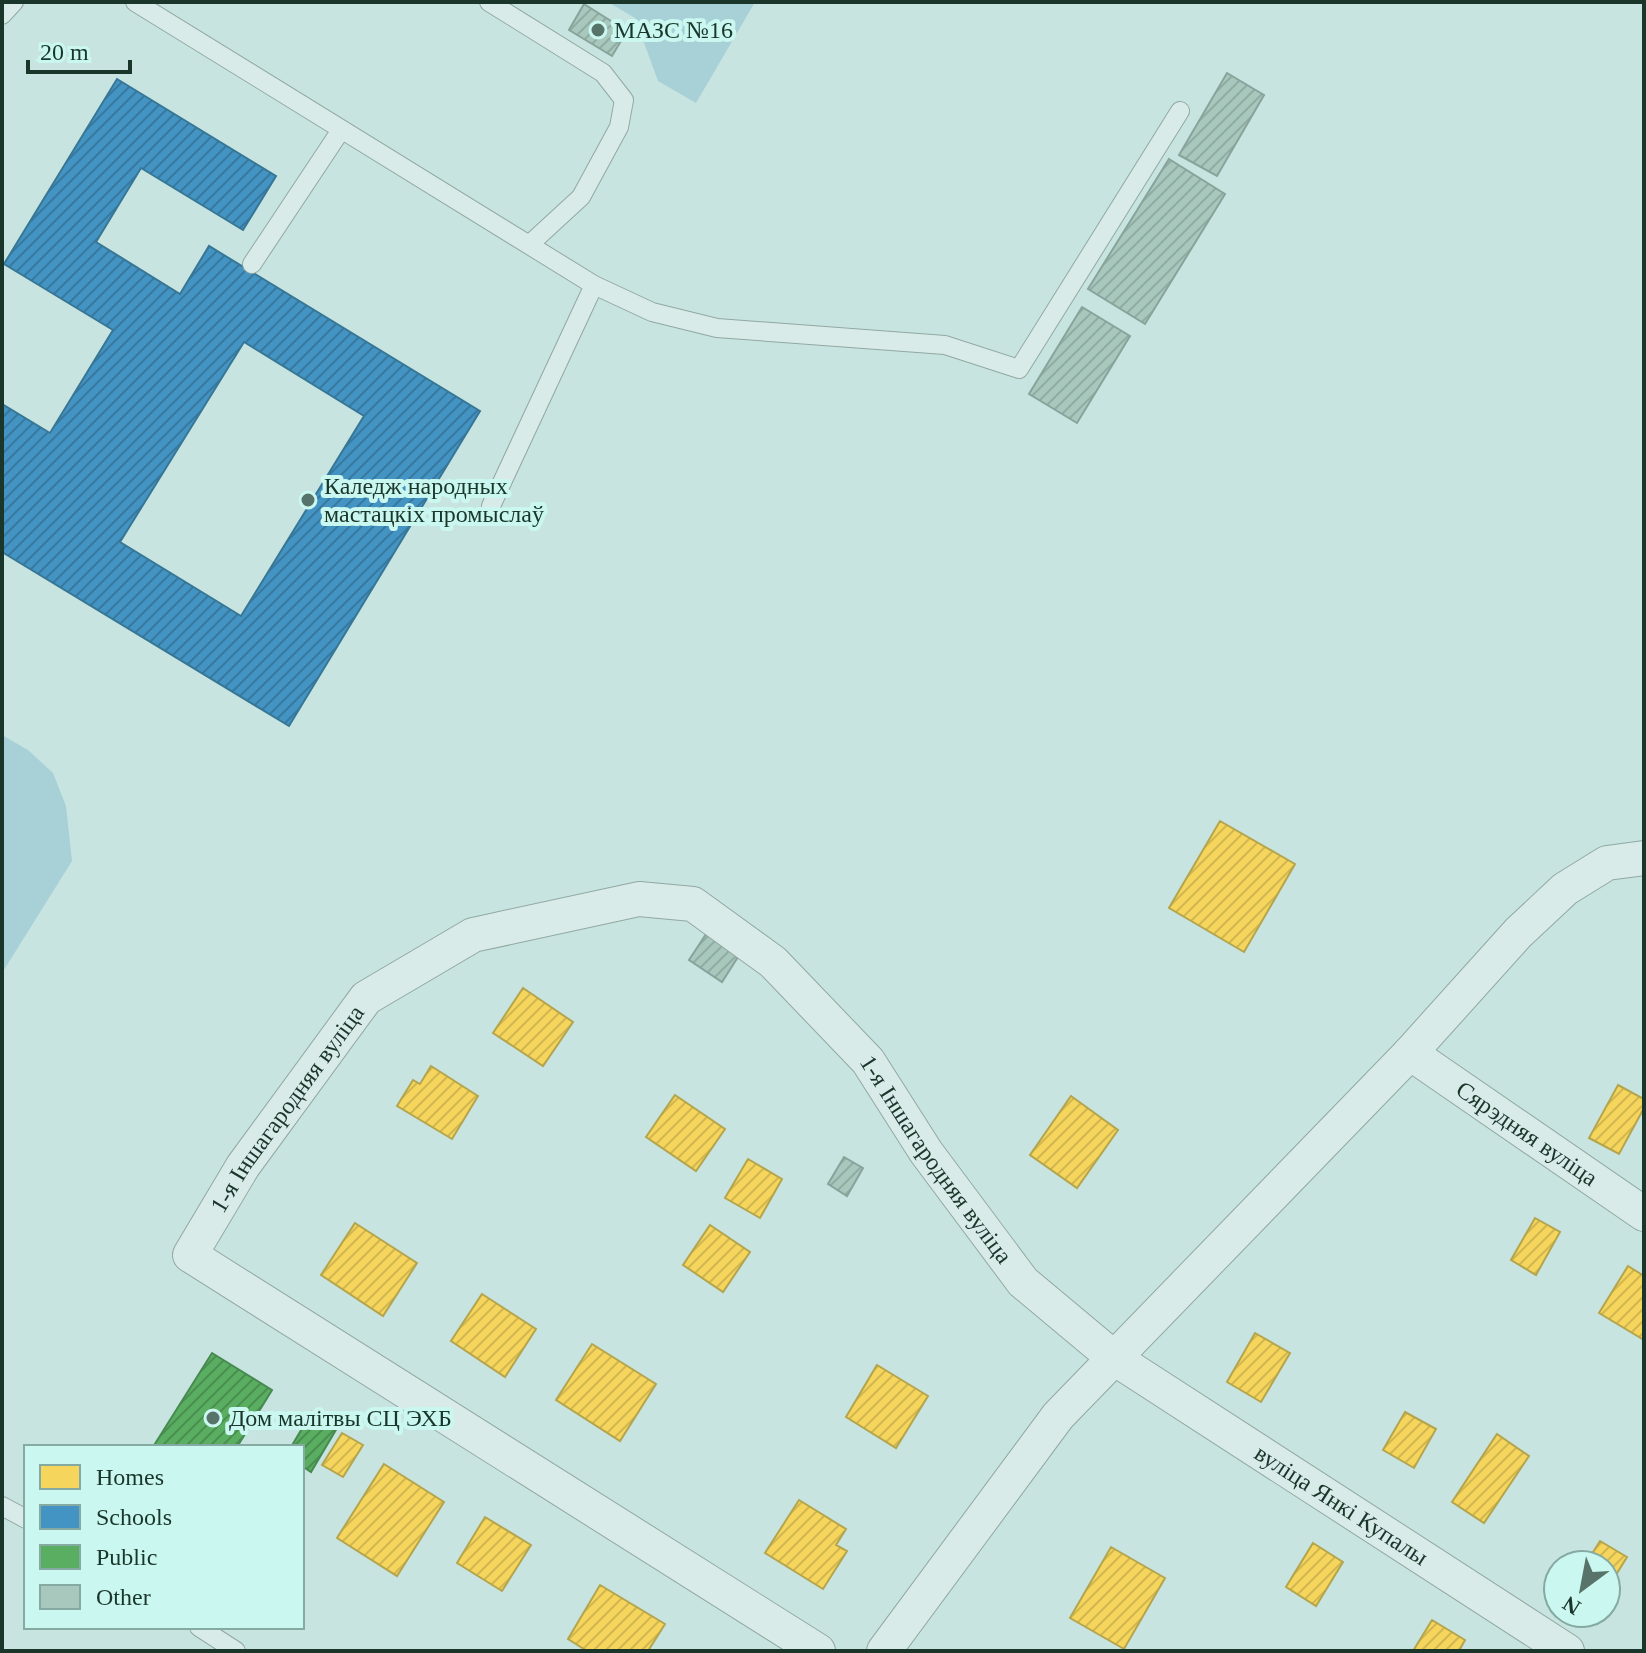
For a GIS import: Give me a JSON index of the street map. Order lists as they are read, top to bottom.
{
  "streets": {
    "street": ["1-я Іншагародняя вуліца", "Сярэдняя вуліца", "вуліца Янкі Купалы"]
  },
  "crossings": [
    ["1-я Іншагародняя вуліца", "вуліца Янкі Купалы"]
  ],
  "places": ["МАЗС №16", "Каледж народных мастацкіх промыслаў", "Дом малітвы СЦ ЭХБ"],
  "legend": [
    "Homes",
    "Schools",
    "Public",
    "Other"
  ],
  "scale_bar": "20 m",
  "north": "bottom left"
}
